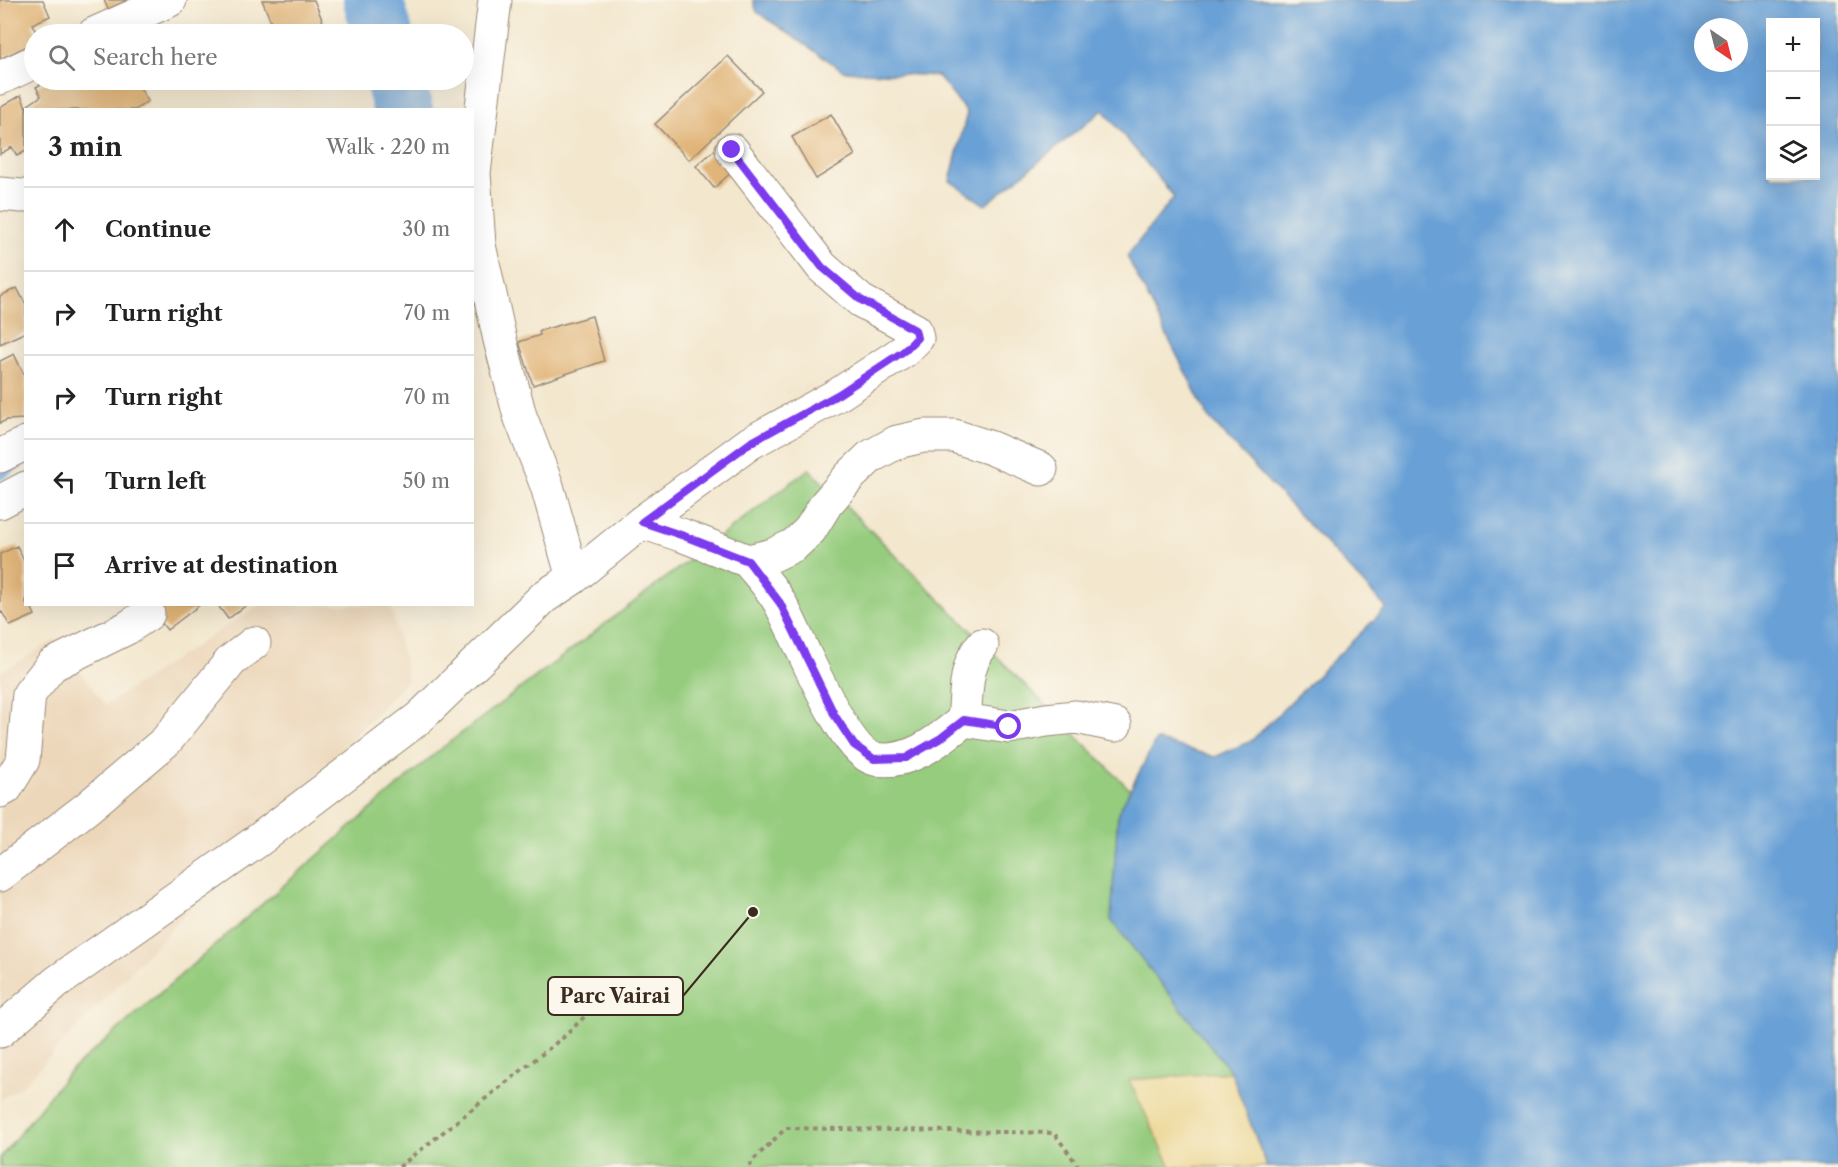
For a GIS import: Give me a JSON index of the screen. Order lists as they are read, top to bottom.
{
  "places": ["Parc Vairai"],
  "north": "bottom right",
  "page": {
    "map_buttons": ["+", "−"],
    "search": "Search here",
    "heading": ["3 min", "Walk · 220 m"],
    "list": [
      ["Continue", "30 m"],
      ["Turn right", "70 m"],
      ["Turn right", "70 m"],
      ["Turn left", "50 m"],
      "Arrive at destination"
    ]
  }
}
